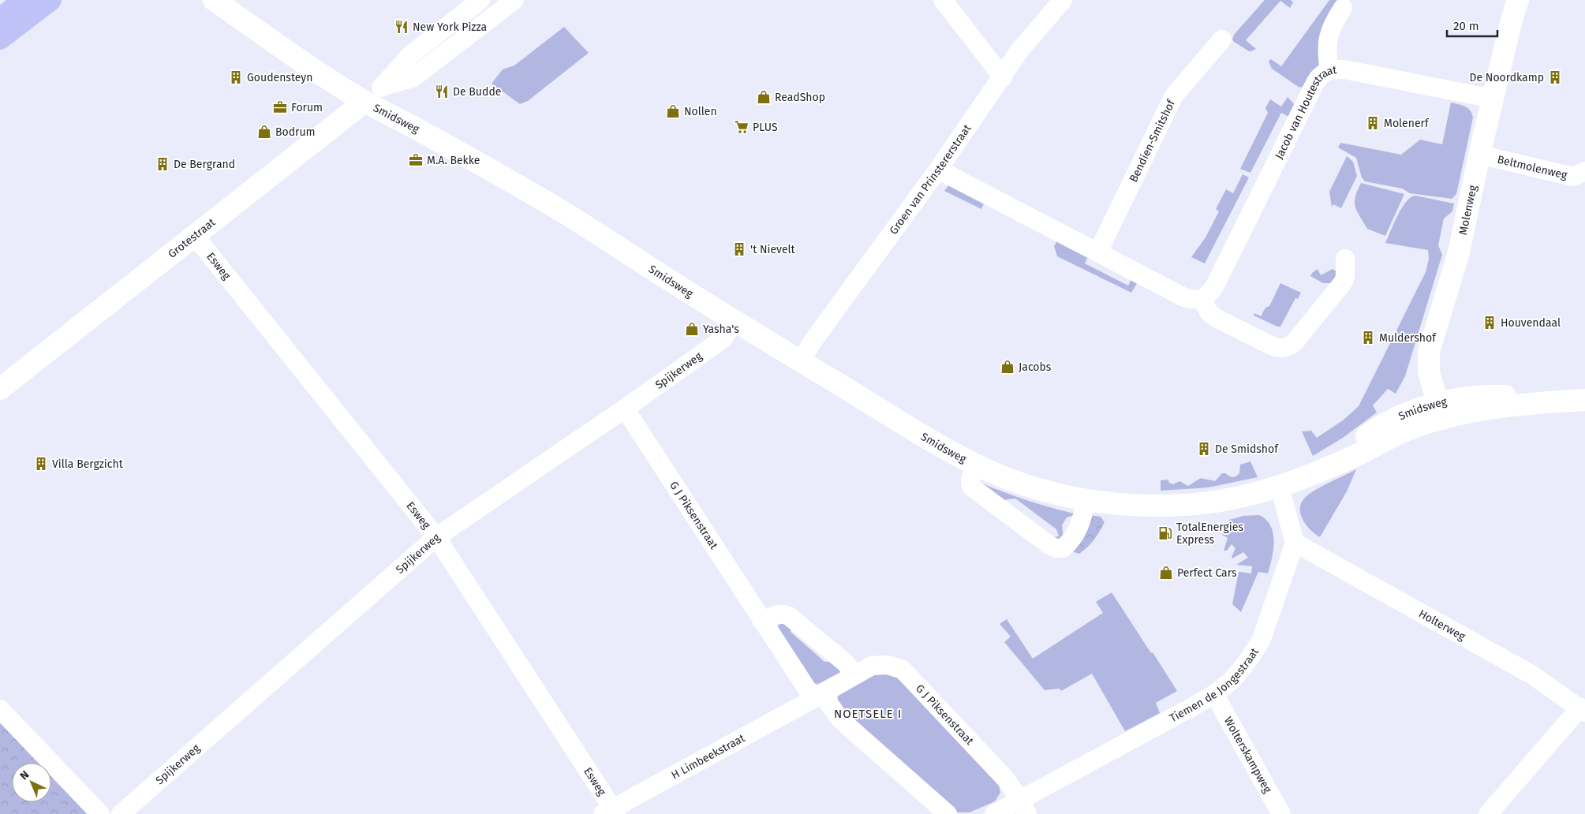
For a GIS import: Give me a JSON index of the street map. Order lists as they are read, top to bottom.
{
  "streets": {
    "main road": ["Smidsweg", "Molenweg", "Grotestraat"],
    "street": [
      "Jacob van Houtestraat",
      "Bendien-Smitshof",
      "Beltmolenweg",
      "Groen van Prinstererstraat",
      "Esweg",
      "Spijkerweg",
      "G J Piksenstraat",
      "Holterweg",
      "Tiemen de Jongestraat",
      "Wolterskampweg",
      "H Limbeekstraat"
    ]
  },
  "crossings": [
    ["Jacob van Houtestraat", "Molenweg"],
    ["Smidsweg", "Groen van Prinstererstraat"],
    ["Smidsweg", "Molenweg"],
    ["Smidsweg", "Grotestraat"],
    ["Smidsweg", "Spijkerweg"],
    ["Beltmolenweg", "Molenweg"],
    ["Grotestraat", "Esweg"],
    ["Esweg", "Spijkerweg"],
    ["Esweg", "H Limbeekstraat"],
    ["Spijkerweg", "G J Piksenstraat"],
    ["G J Piksenstraat", "Tiemen de Jongestraat"],
    ["G J Piksenstraat", "H Limbeekstraat"],
    ["Holterweg", "Tiemen de Jongestraat"],
    ["Tiemen de Jongestraat", "Wolterskampweg"]
  ],
  "districts": ["NOETSELE I"],
  "places": {
    "restaurant": ["New York Pizza", "De Budde"],
    "building": [
      "Goudensteyn",
      "De Noordkamp",
      "Molenerf",
      "De Bergrand",
      "'t Nievelt",
      "Houvendaal",
      "Muldershof",
      "De Smidshof",
      "Villa Bergzicht"
    ],
    "shop": [
      "ReadShop",
      "Nollen",
      "Bodrum",
      "Yasha's",
      "Jacobs",
      "Perfect Cars"
    ],
    "office": ["Forum", "M.A. Bekke"],
    "supermarket": ["PLUS"],
    "fuel station": ["TotalEnergies Express"]
  },
  "scale_bar": "20 m",
  "north": "top left"
}
